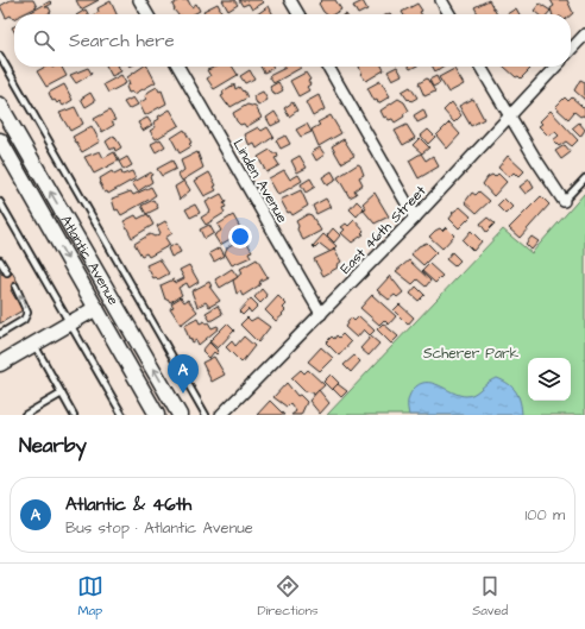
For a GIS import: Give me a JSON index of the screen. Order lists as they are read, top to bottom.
{
  "streets": {
    "main road": ["Atlantic Avenue"],
    "street": ["Linden Avenue", "East 46th Street"]
  },
  "crossings": [
    ["Linden Avenue", "East 46th Street"]
  ],
  "parks": ["Scherer Park"],
  "page": {
    "search": "Search here",
    "pins": "A",
    "heading": "Nearby",
    "list": [
      {
        "mark": "A",
        "name": "Atlantic & 46th",
        "note": "Bus stop · Atlantic Avenue",
        "value": "100 m"
      }
    ],
    "nav": ["Map", "Directions", "Saved"]
  }
}
